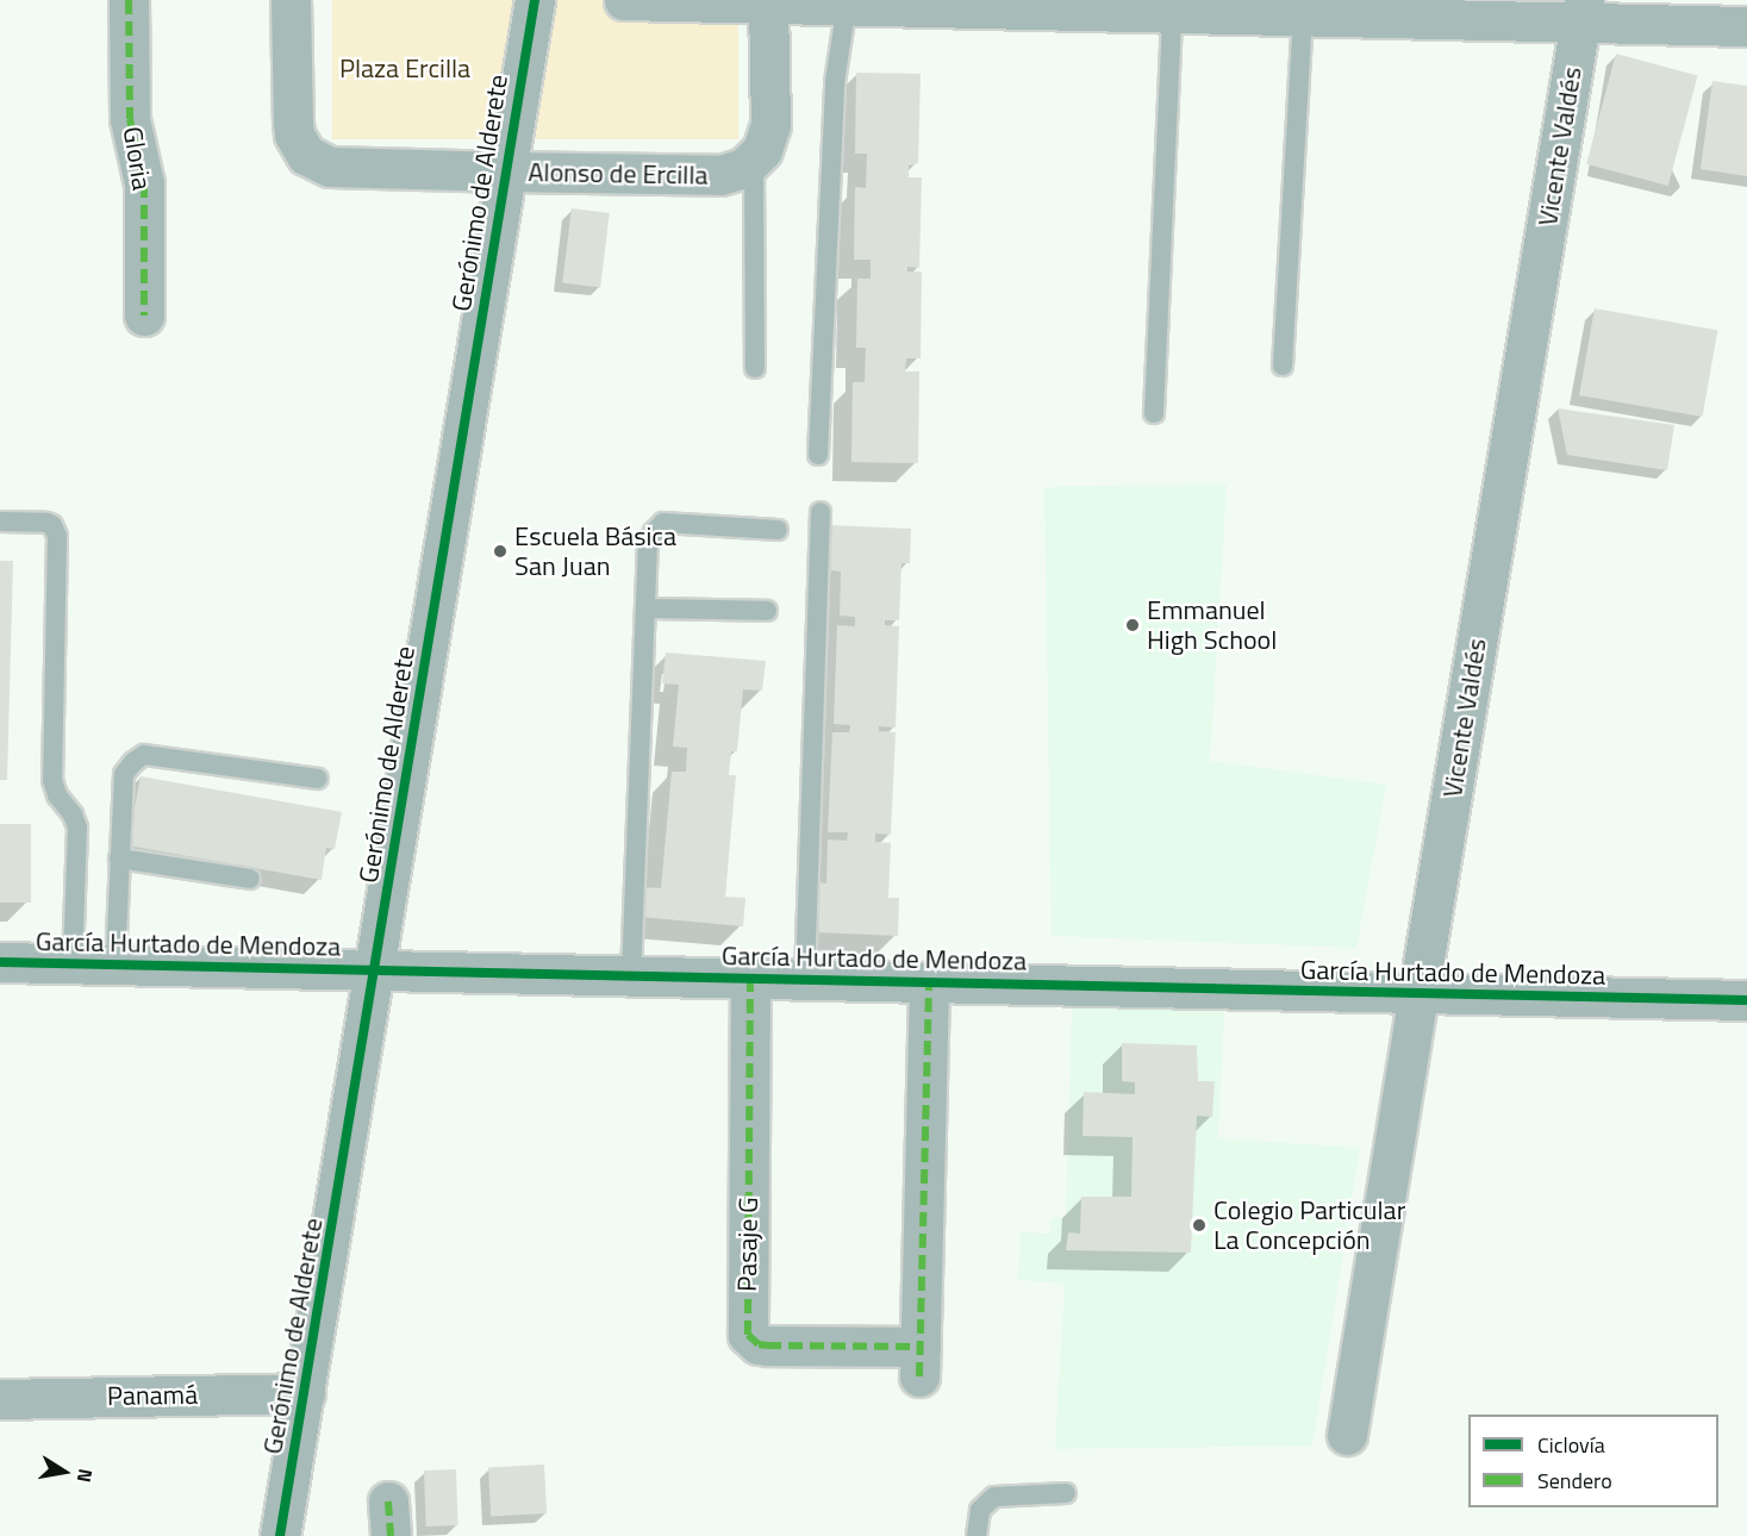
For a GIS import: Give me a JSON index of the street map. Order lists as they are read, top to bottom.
{
  "streets": {
    "street": [
      "Vicente Valdés",
      "Gloria",
      "Alonso de Ercilla",
      "Gerónimo de Alderete",
      "García Hurtado de Mendoza",
      "Pasaje G",
      "Panamá"
    ]
  },
  "crossings": [
    ["Vicente Valdés", "García Hurtado de Mendoza"],
    ["Alonso de Ercilla", "Gerónimo de Alderete"],
    ["Gerónimo de Alderete", "García Hurtado de Mendoza"],
    ["Gerónimo de Alderete", "Panamá"],
    ["García Hurtado de Mendoza", "Pasaje G"]
  ],
  "parks": ["Plaza Ercilla"],
  "places": ["Escuela Básica San Juan", "Emmanuel High School", "Colegio Particular La Concepción"],
  "legend": ["Ciclovía", "Sendero"],
  "north": "right"
}
